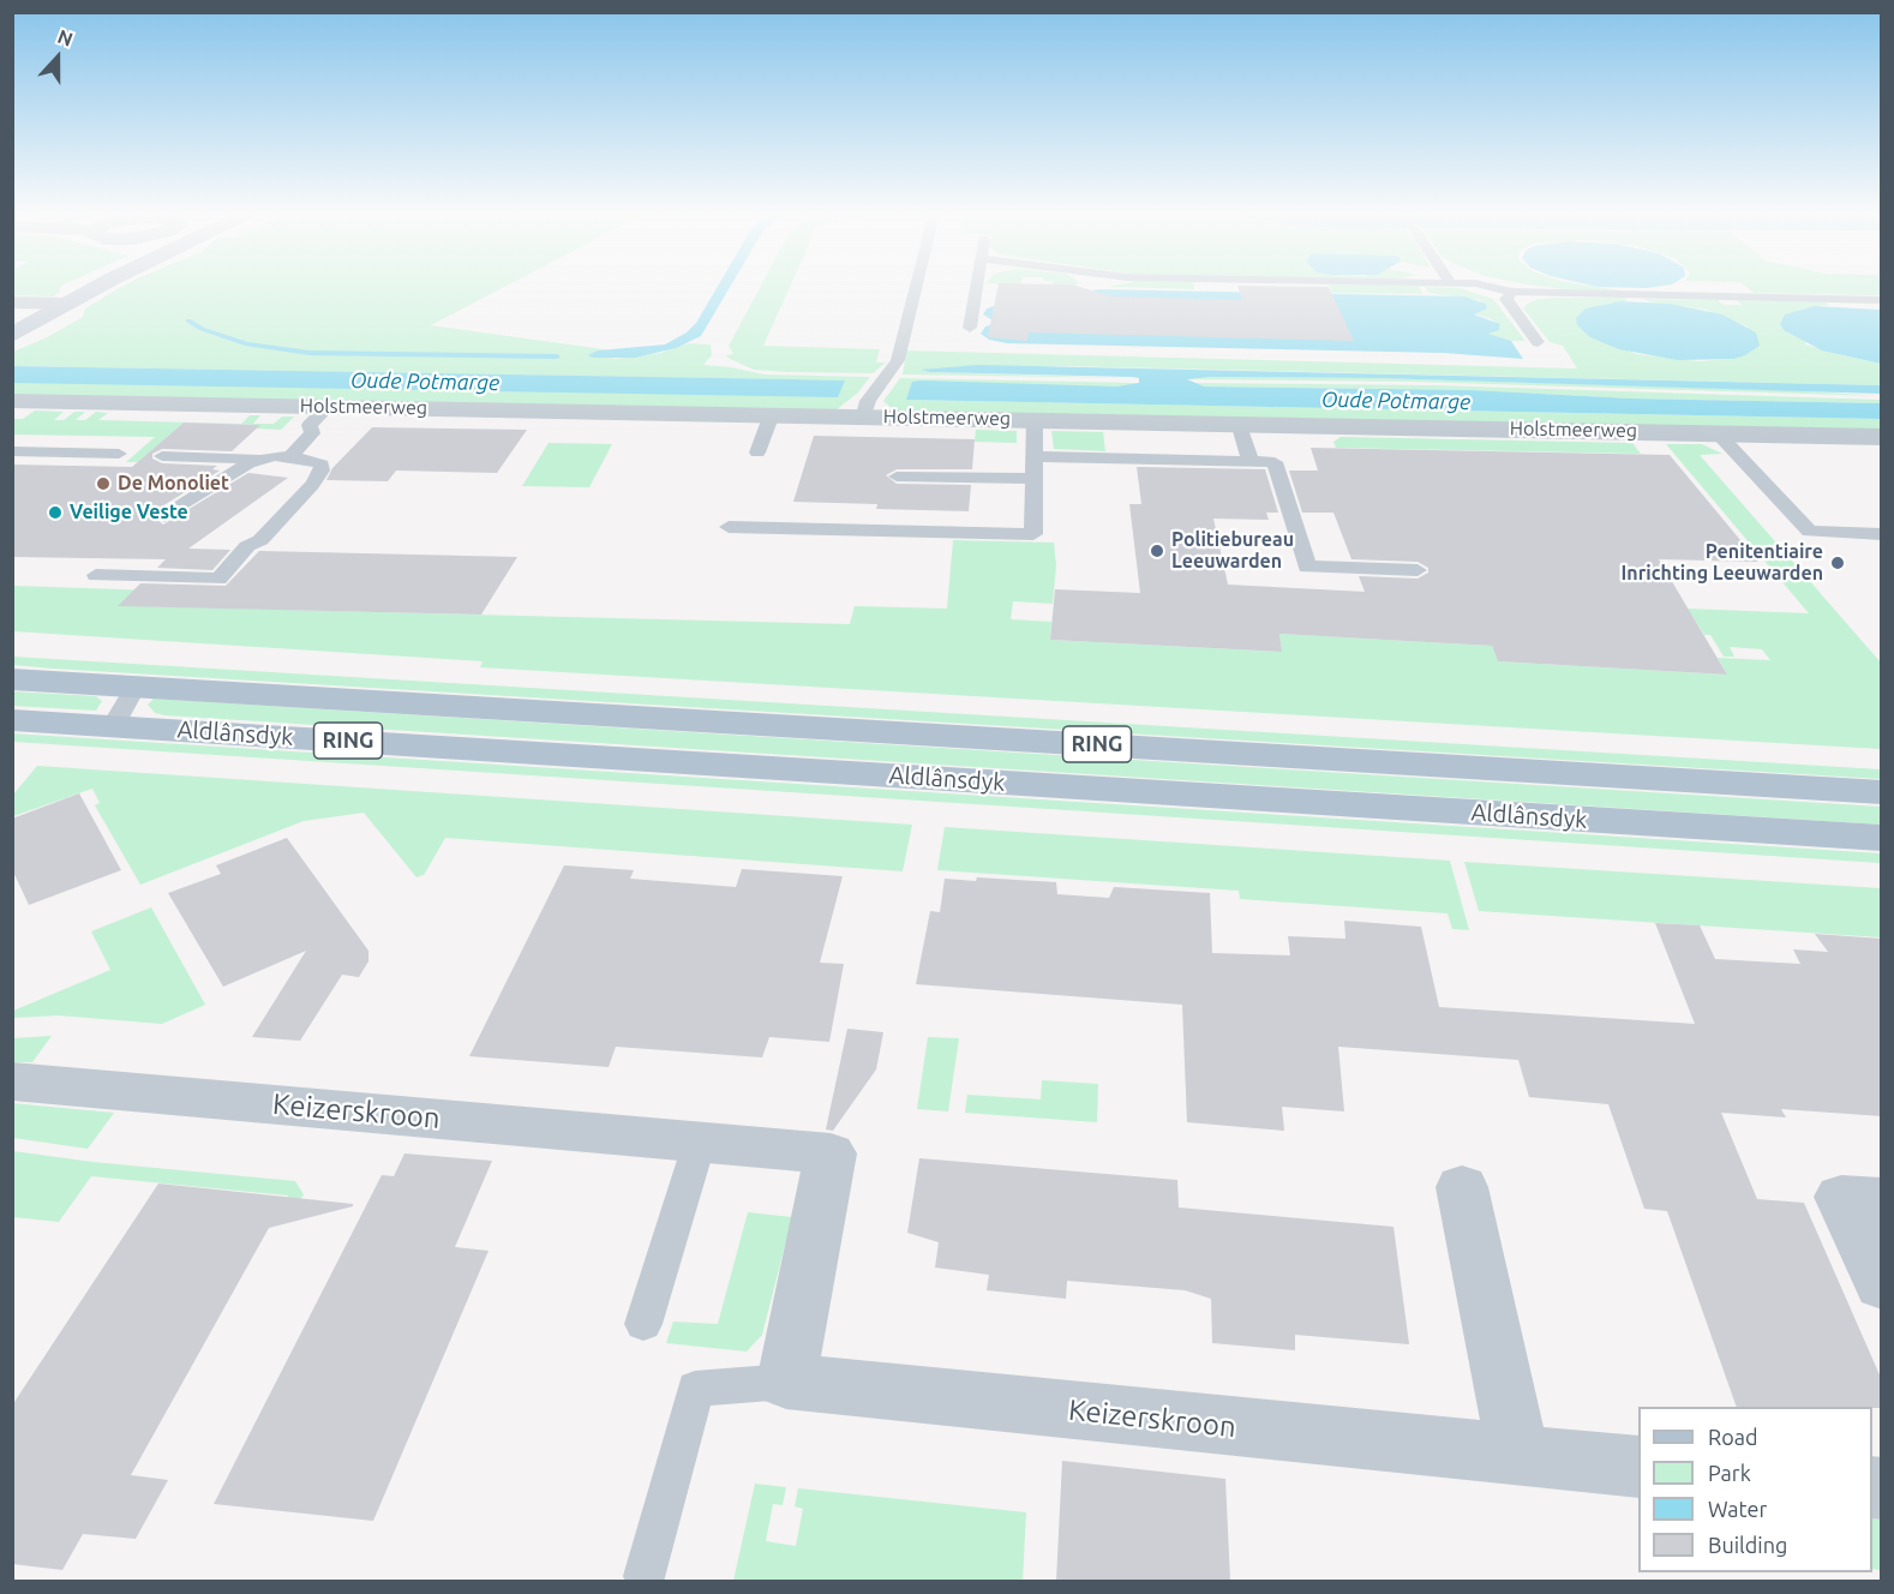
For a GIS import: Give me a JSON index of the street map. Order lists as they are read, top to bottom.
{
  "streets": {
    "main road": ["Aldlânsdyk", "RING"],
    "street": ["Holstmeerweg", "Keizerskroon"]
  },
  "water": ["Oude Potmarge"],
  "places": [
    "De Monoliet",
    "Veilige Veste",
    "Politiebureau Leeuwarden",
    "Penitentiaire Inrichting Leeuwarden"
  ],
  "legend": [
    "Road",
    "Park",
    "Water",
    "Building"
  ],
  "north": "top"
}
